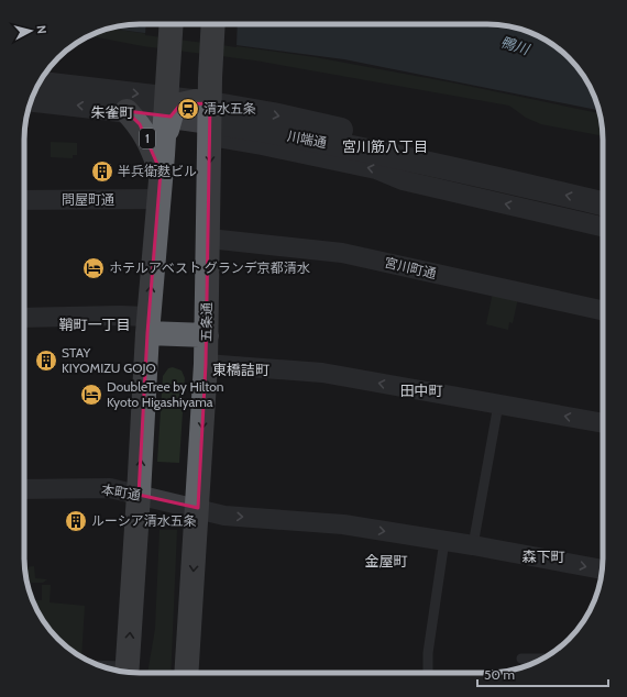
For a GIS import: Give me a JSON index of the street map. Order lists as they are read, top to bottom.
{
  "streets": {
    "highway": ["1", "五条通"],
    "street": [
      "川端通",
      "問屋町通",
      "宮川町通",
      "本町通"
    ]
  },
  "crossings": [
    ["1", "川端通"],
    ["1", "問屋町通"],
    ["1", "本町通"],
    ["川端通", "五条通"],
    ["宮川町通", "五条通"],
    ["五条通", "本町通"]
  ],
  "districts": [
    "朱雀町",
    "宮川筋八丁目",
    "鞘町一丁目",
    "東橋詰町",
    "田中町",
    "森下町",
    "金屋町"
  ],
  "water": ["鴨川"],
  "places": {
    "station": ["清水五条"],
    "building": ["半兵衛麩ビル", "STAY KIYOMIZU GOJO", "ルーシア清水五条"],
    "hotel": ["ホテルアベスト グランデ京都清水", "DoubleTree by Hilton Kyoto Higashiyama"]
  },
  "scale_bar": "50 m",
  "north": "right"
}
